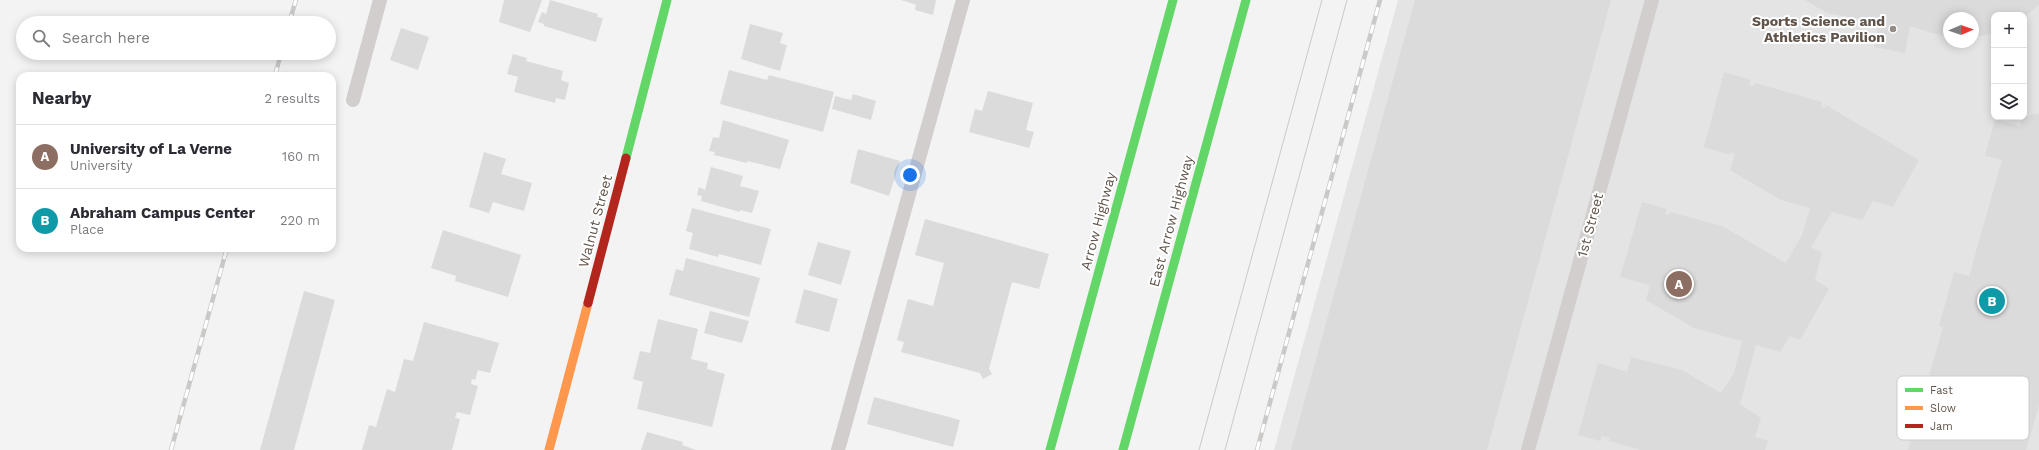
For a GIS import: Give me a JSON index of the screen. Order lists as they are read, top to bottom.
{
  "streets": {
    "main road": ["Walnut Street", "Arrow Highway", "East Arrow Highway"],
    "lane": ["1st Street"]
  },
  "places": ["Sports Science and Athletics Pavilion"],
  "legend": ["Fast", "Slow", "Jam"],
  "north": "right",
  "page": {
    "map_buttons": ["+", "−"],
    "search": "Search here",
    "heading": ["Nearby", "2 results"],
    "list": [
      {
        "mark": "A",
        "name": "University of La Verne",
        "note": "University",
        "value": "160 m"
      },
      {
        "mark": "B",
        "name": "Abraham Campus Center",
        "note": "Place",
        "value": "220 m"
      }
    ],
    "pins": ["A", "B"]
  }
}
